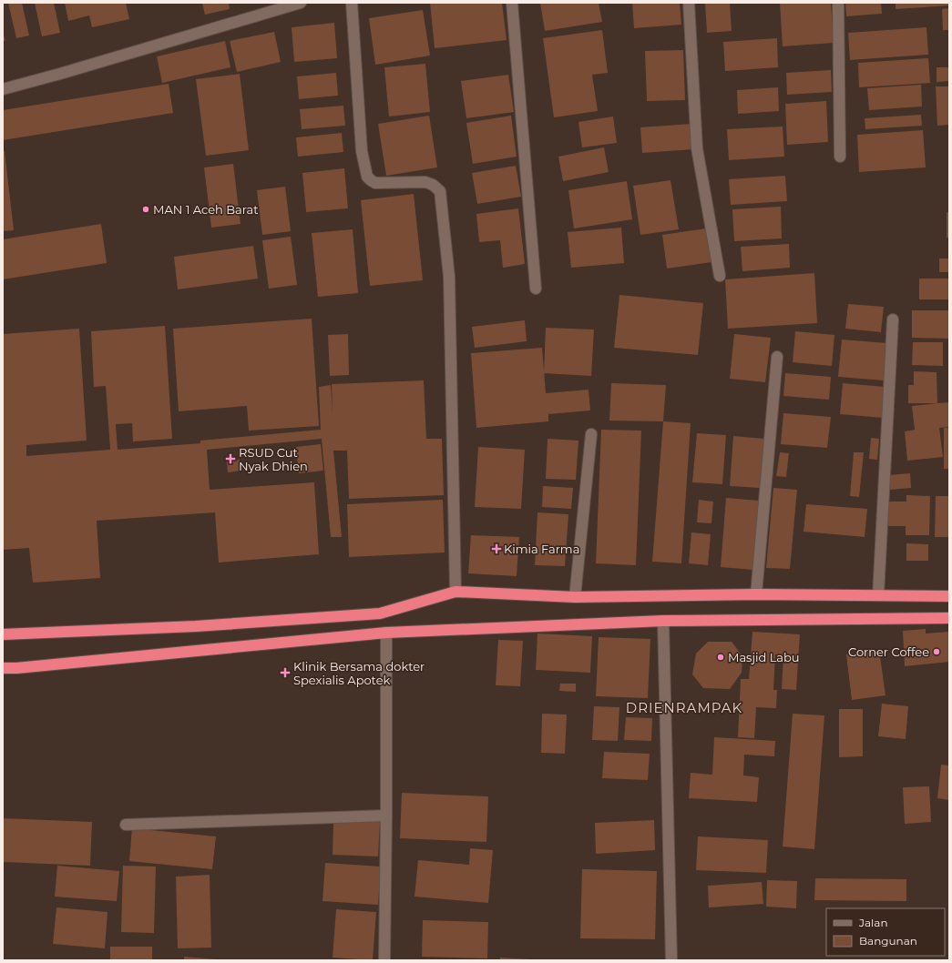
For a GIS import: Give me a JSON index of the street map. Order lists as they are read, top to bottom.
{
  "districts": ["DRIENRAMPAK"],
  "places": {
    "other": ["MAN 1 Aceh Barat", "Corner Coffee", "Masjid Labu"],
    "health": ["RSUD Cut Nyak Dhien", "Kimia Farma", "Klinik Bersama dokter Spexialis Apotek"]
  },
  "legend": ["Jalan", "Bangunan"]
}
